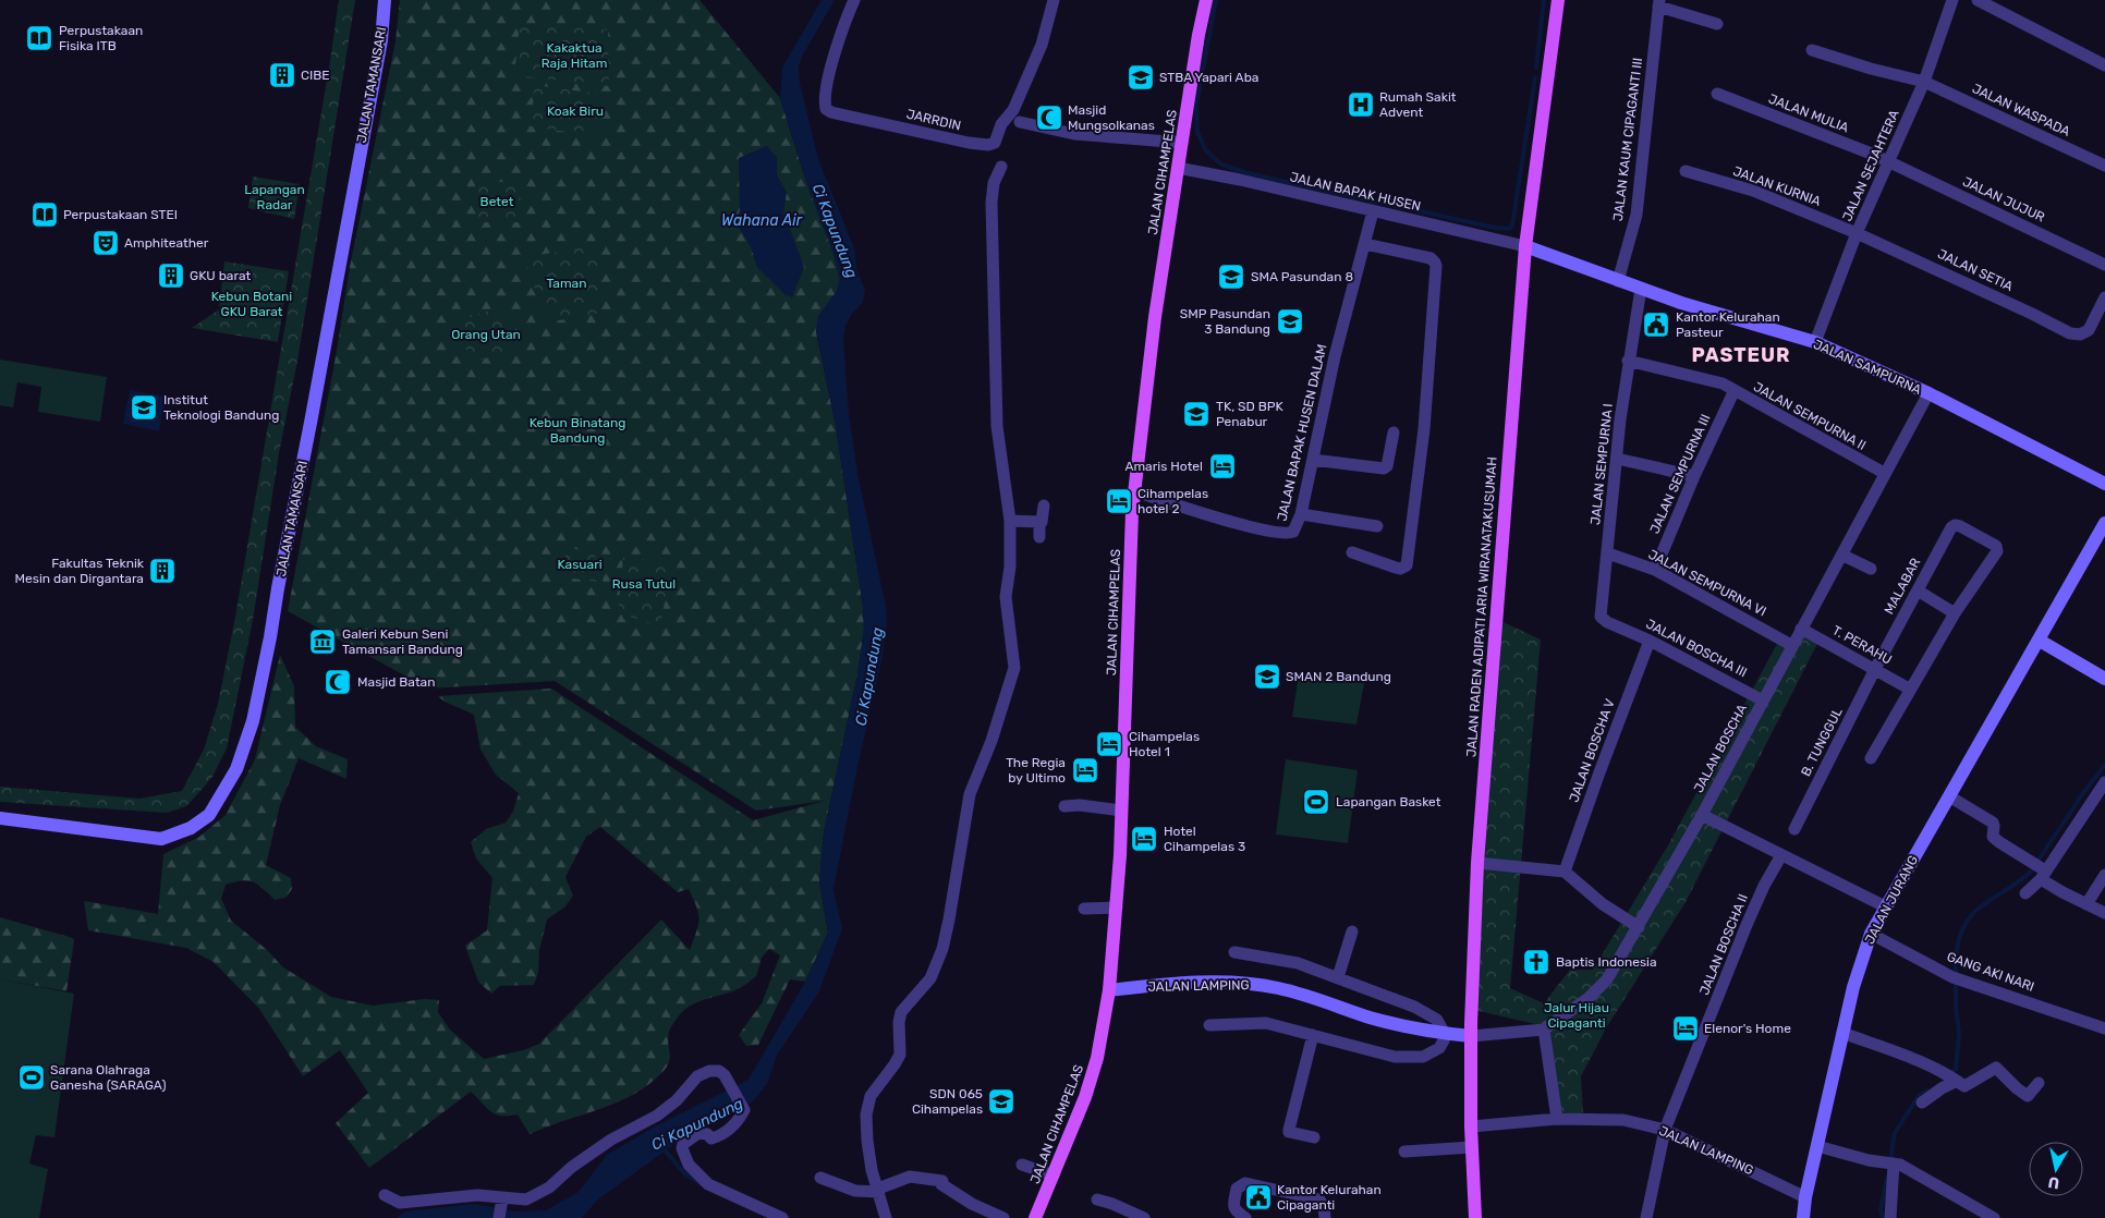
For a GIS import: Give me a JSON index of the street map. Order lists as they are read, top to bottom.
{
  "streets": {
    "main road": [
      "JALAN TAMANSARI",
      "JALAN CIHAMPELAS",
      "JALAN SAMPURNA",
      "JALAN RADEN ADIPATI ARIA WIRANATAKUSUMAH",
      "JALAN JURANG",
      "JALAN LAMPING"
    ],
    "street": [
      "JALAN WASPADA",
      "JALAN MULIA",
      "JARRDIN",
      "JALAN KAUM CIPAGANTI III",
      "JALAN SEJAHTERA",
      "JALAN KURNIA",
      "JALAN BAPAK HUSEN",
      "JALAN JUJUR",
      "JALAN SETIA",
      "JALAN SEMPURNA II",
      "JALAN BAPAK HUSEN DALAM",
      "JALAN SEMPURNA I",
      "JALAN SEMPURNA III",
      "JALAN SEMPURNA VI",
      "MALABAR",
      "T. PERAHU",
      "JALAN BOSCHA III",
      "B. TUNGGUL",
      "JALAN BOSCHA",
      "JALAN BOSCHA V",
      "JALAN BOSCHA II",
      "GANG AKI NARI"
    ]
  },
  "crossings": [
    ["JALAN WASPADA", "JALAN SEJAHTERA"],
    ["JALAN MULIA", "JALAN SEJAHTERA"],
    ["JALAN MULIA", "JALAN JUJUR"],
    ["JALAN KAUM CIPAGANTI III", "JALAN SAMPURNA"],
    ["JALAN SEJAHTERA", "JALAN KURNIA"],
    ["JALAN SEJAHTERA", "JALAN JUJUR"],
    ["JALAN SEJAHTERA", "JALAN SETIA"],
    ["JALAN SEJAHTERA", "JALAN SAMPURNA"],
    ["JALAN CIHAMPELAS", "JALAN BAPAK HUSEN"],
    ["JALAN CIHAMPELAS", "JALAN BAPAK HUSEN DALAM"],
    ["JALAN CIHAMPELAS", "JALAN LAMPING"],
    ["JALAN KURNIA", "JALAN SETIA"],
    ["JALAN BAPAK HUSEN", "JALAN SAMPURNA"],
    ["JALAN BAPAK HUSEN", "JALAN BAPAK HUSEN DALAM"],
    ["JALAN BAPAK HUSEN", "JALAN RADEN ADIPATI ARIA WIRANATAKUSUMAH"],
    ["JALAN SAMPURNA", "JALAN SEMPURNA I"],
    ["JALAN SAMPURNA", "JALAN RADEN ADIPATI ARIA WIRANATAKUSUMAH"],
    ["JALAN SAMPURNA", "JALAN BOSCHA"],
    ["JALAN SEMPURNA II", "JALAN SEMPURNA I"],
    ["JALAN SEMPURNA II", "JALAN SEMPURNA III"],
    ["JALAN SEMPURNA II", "JALAN BOSCHA"],
    ["JALAN SEMPURNA I", "JALAN SEMPURNA VI"],
    ["JALAN SEMPURNA I", "JALAN BOSCHA III"],
    ["JALAN SEMPURNA III", "JALAN SEMPURNA VI"],
    ["JALAN SEMPURNA VI", "JALAN BOSCHA"],
    ["MALABAR", "T. PERAHU"],
    ["MALABAR", "B. TUNGGUL"],
    ["JALAN RADEN ADIPATI ARIA WIRANATAKUSUMAH", "JALAN LAMPING"],
    ["T. PERAHU", "B. TUNGGUL"],
    ["T. PERAHU", "JALAN BOSCHA"],
    ["JALAN BOSCHA III", "JALAN BOSCHA"],
    ["JALAN BOSCHA III", "JALAN BOSCHA V"],
    ["JALAN JURANG", "GANG AKI NARI"],
    ["JALAN JURANG", "JALAN LAMPING"],
    ["JALAN BOSCHA II", "JALAN LAMPING"]
  ],
  "districts": ["PASTEUR"],
  "water": ["Wahana Air", "Ci Kapundung"],
  "parks": [
    "Kakaktua Raja Hitam",
    "Koak Biru",
    "Lapangan Radar",
    "Betet",
    "Taman",
    "Kebun Botani GKU Barat",
    "Orang Utan",
    "Kebun Binatang Bandung",
    "Kasuari",
    "Rusa Tutul",
    "Jalur Hijau Cipaganti"
  ],
  "places": {
    "library": ["Perpustakaan Fisika ITB", "Perpustakaan STEI"],
    "building": ["CIBE", "GKU barat", "Fakultas Teknik Mesin dan Dirgantara"],
    "school or university": [
      "STBA Yapari Aba",
      "SMA Pasundan 8",
      "SMP Pasundan 3 Bandung",
      "Institut Teknologi Bandung",
      "TK, SD BPK Penabur",
      "SMAN 2 Bandung",
      "SDN 065 Cihampelas"
    ],
    "hospital": ["Rumah Sakit Advent"],
    "mosque": ["Masjid Mungsolkanas", "Masjid Batan"],
    "theatre": ["Amphiteather"],
    "public building": ["Kantor Kelurahan Pasteur", "Kantor Kelurahan Cipaganti"],
    "hotel": [
      "Amaris Hotel",
      "Cihampelas hotel 2",
      "Cihampelas Hotel 1",
      "The Regia by Ultimo",
      "Hotel Cihampelas 3",
      "Elenor's Home"
    ],
    "museum": ["Galeri Kebun Seni Tamansari Bandung"],
    "sports": ["Lapangan Basket", "Sarana Olahraga Ganesha (SARAGA)"],
    "church": ["Baptis Indonesia"]
  },
  "north": "bottom"
}
